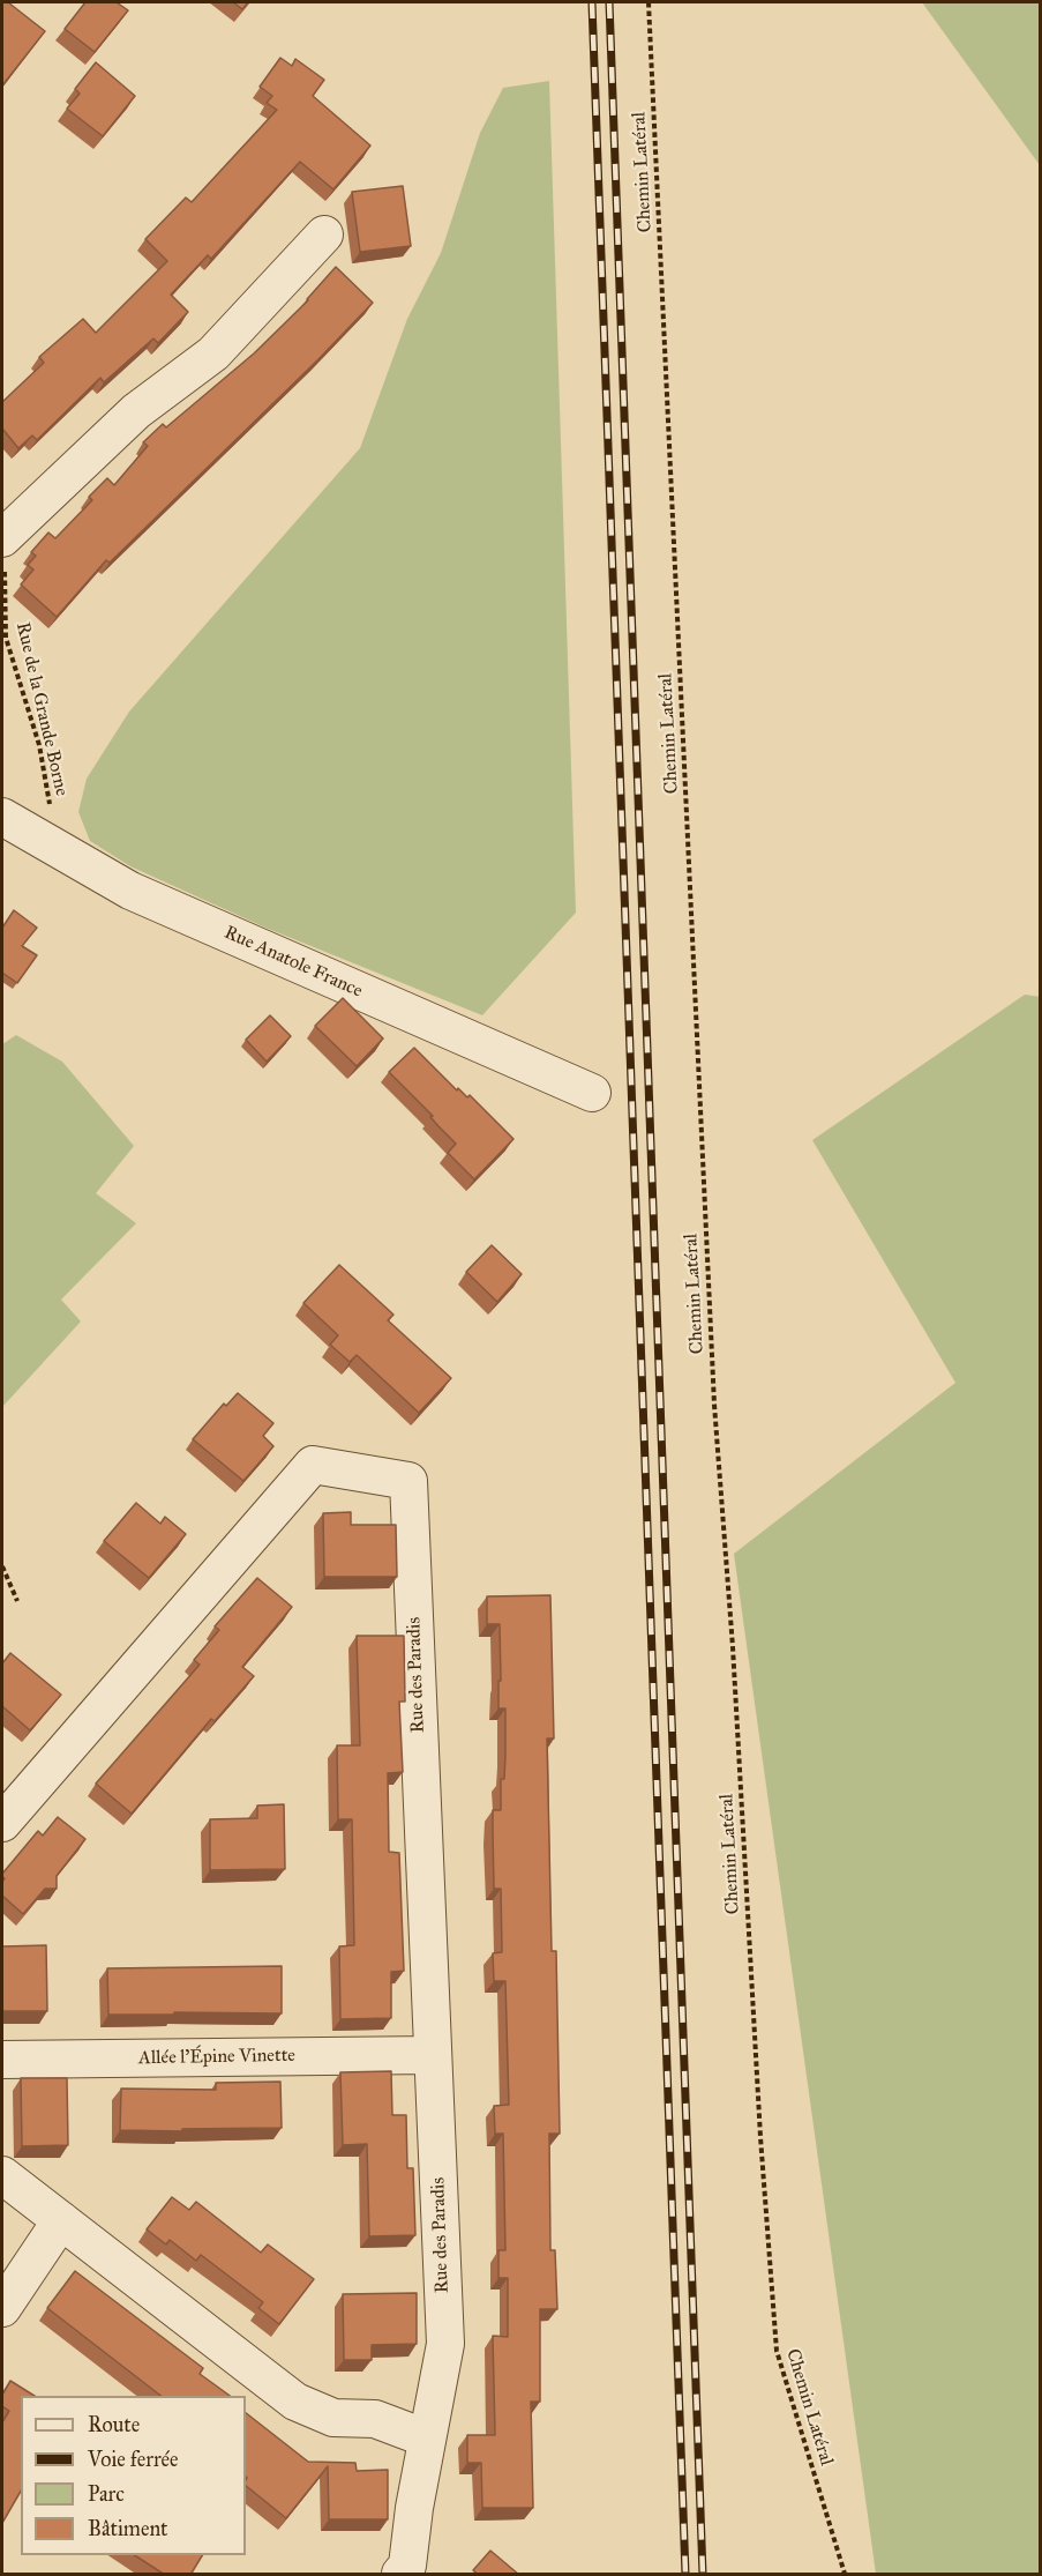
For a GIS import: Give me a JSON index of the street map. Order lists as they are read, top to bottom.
{
  "streets": {
    "street": ["Rue Anatole France", "Rue des Paradis", "Allée l'Épine Vinette"],
    "path": ["Chemin Latéral", "Rue de la Grande Borne"]
  },
  "crossings": [
    ["Rue de la Grande Borne", "Rue Anatole France"],
    ["Rue des Paradis", "Allée l'Épine Vinette"]
  ],
  "legend": [
    "Route",
    "Voie ferrée",
    "Parc",
    "Bâtiment"
  ]
}
